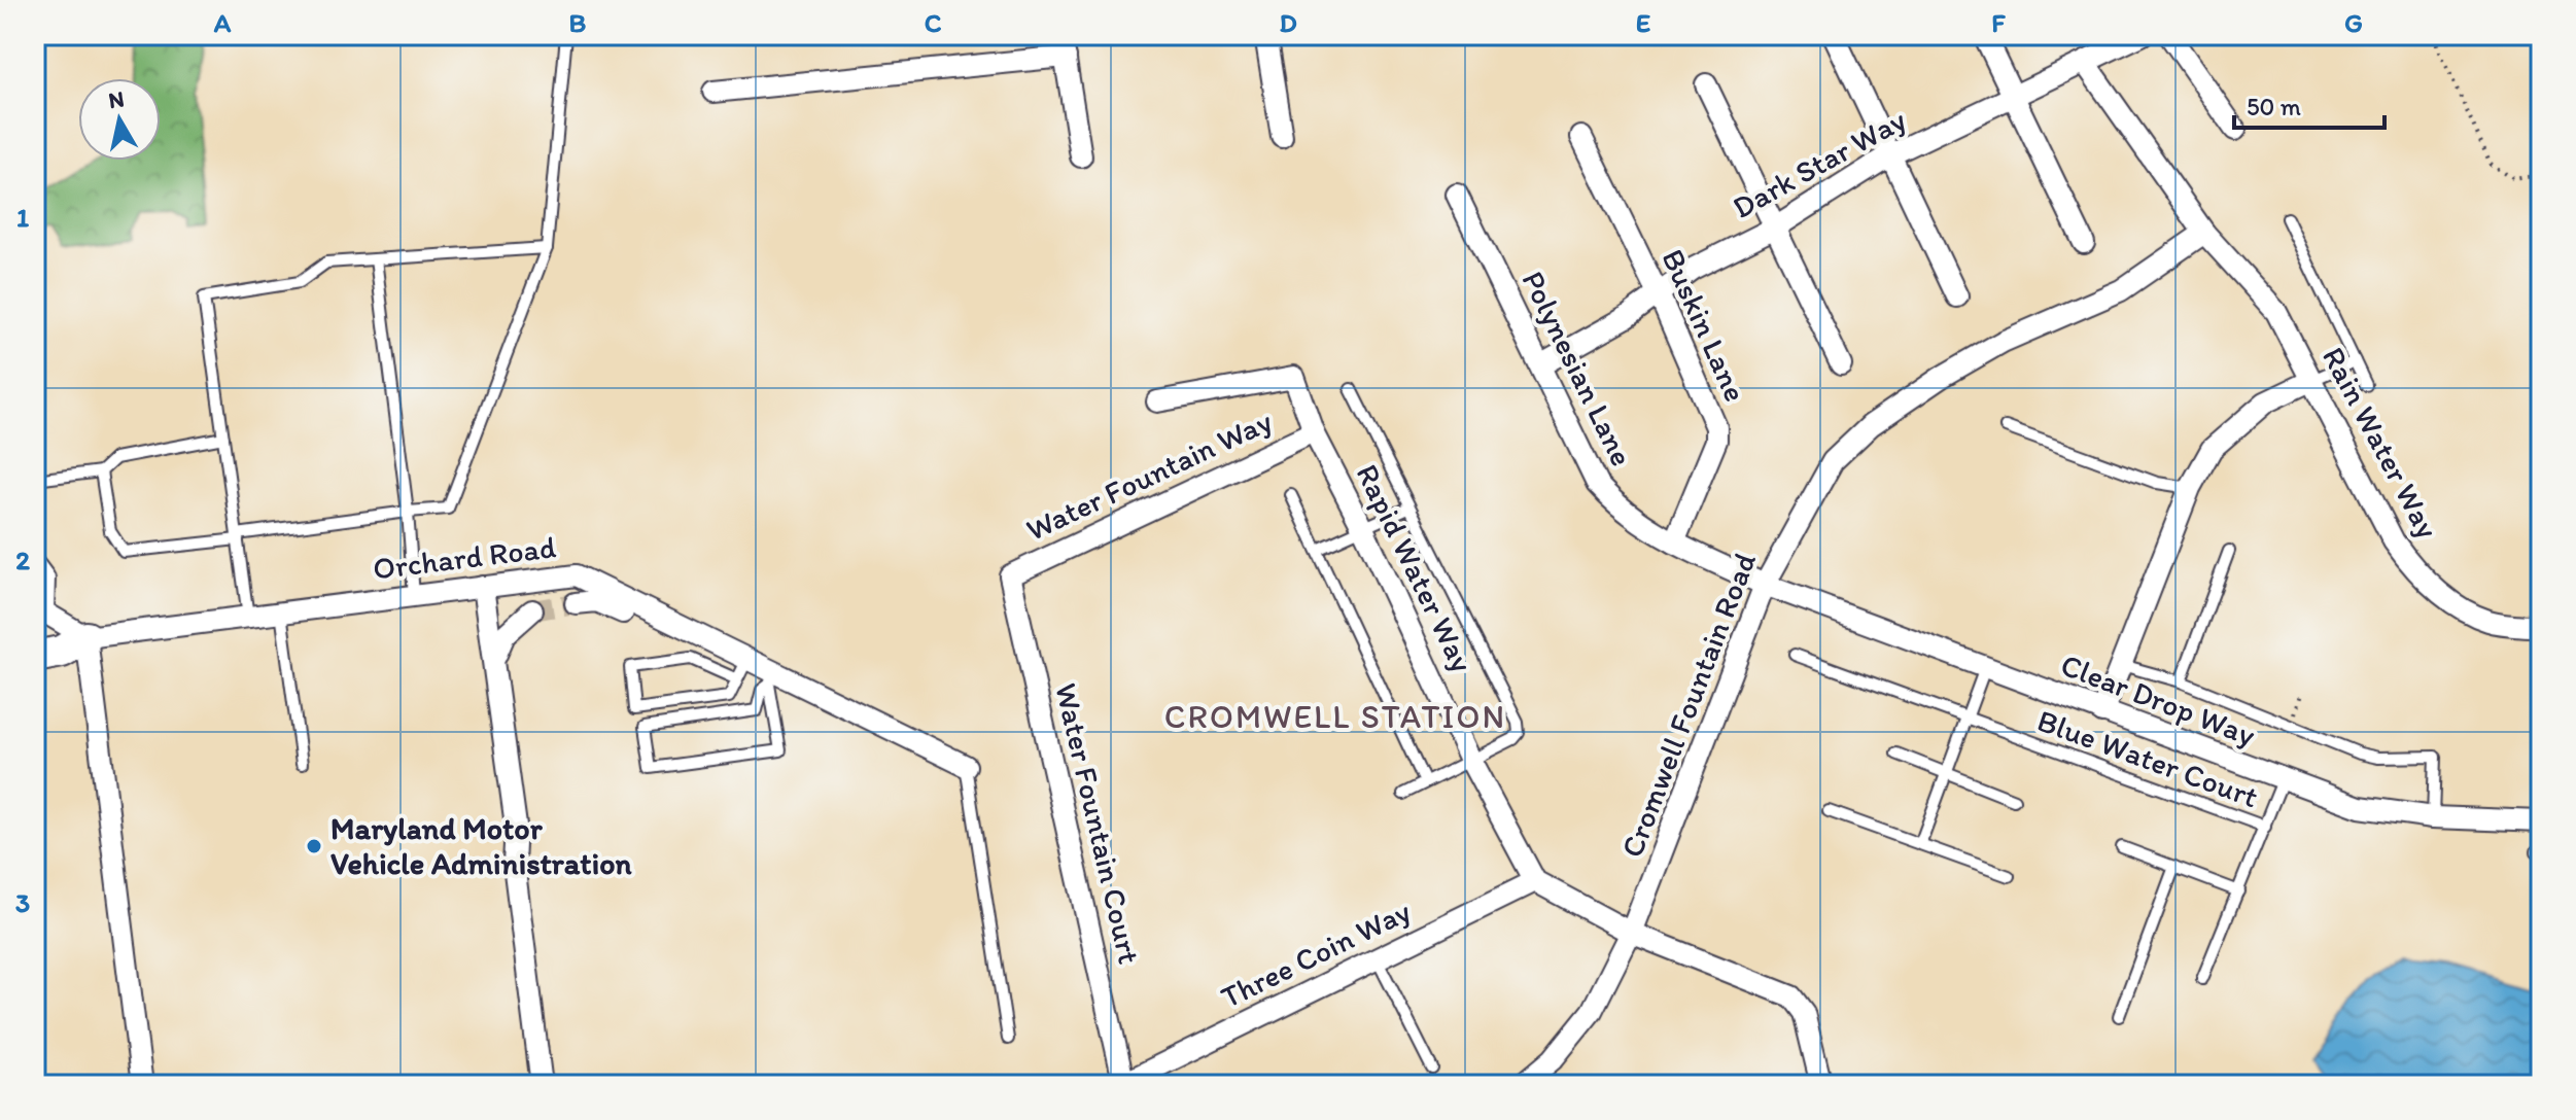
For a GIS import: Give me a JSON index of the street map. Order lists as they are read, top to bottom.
{
  "streets": {
    "street": [
      "Dark Star Way",
      "Buskin Lane",
      "Polynesian Lane",
      "Rain Water Way",
      "Water Fountain Way",
      "Orchard Road",
      "Rapid Water Way",
      "Clear Drop Way",
      "Cromwell Fountain Road",
      "Water Fountain Court",
      "Three Coin Way"
    ],
    "lane": ["Blue Water Court"]
  },
  "crossings": [
    ["Dark Star Way", "Buskin Lane"],
    ["Dark Star Way", "Polynesian Lane"],
    ["Dark Star Way", "Rain Water Way"],
    ["Buskin Lane", "Polynesian Lane"],
    ["Polynesian Lane", "Clear Drop Way"],
    ["Polynesian Lane", "Cromwell Fountain Road"],
    ["Rain Water Way", "Cromwell Fountain Road"],
    ["Water Fountain Way", "Rapid Water Way"],
    ["Water Fountain Way", "Water Fountain Court"],
    ["Rapid Water Way", "Three Coin Way"],
    ["Clear Drop Way", "Cromwell Fountain Road"],
    ["Clear Drop Way", "Blue Water Court"],
    ["Water Fountain Court", "Three Coin Way"]
  ],
  "districts": ["CROMWELL STATION"],
  "places": ["Maryland Motor Vehicle Administration"],
  "scale_bar": "50 m",
  "north": "top",
  "grid": {
    "columns": [
      "A",
      "B",
      "C",
      "D",
      "E",
      "F",
      "G"
    ],
    "rows": ["1", "2", "3"]
  }
}
